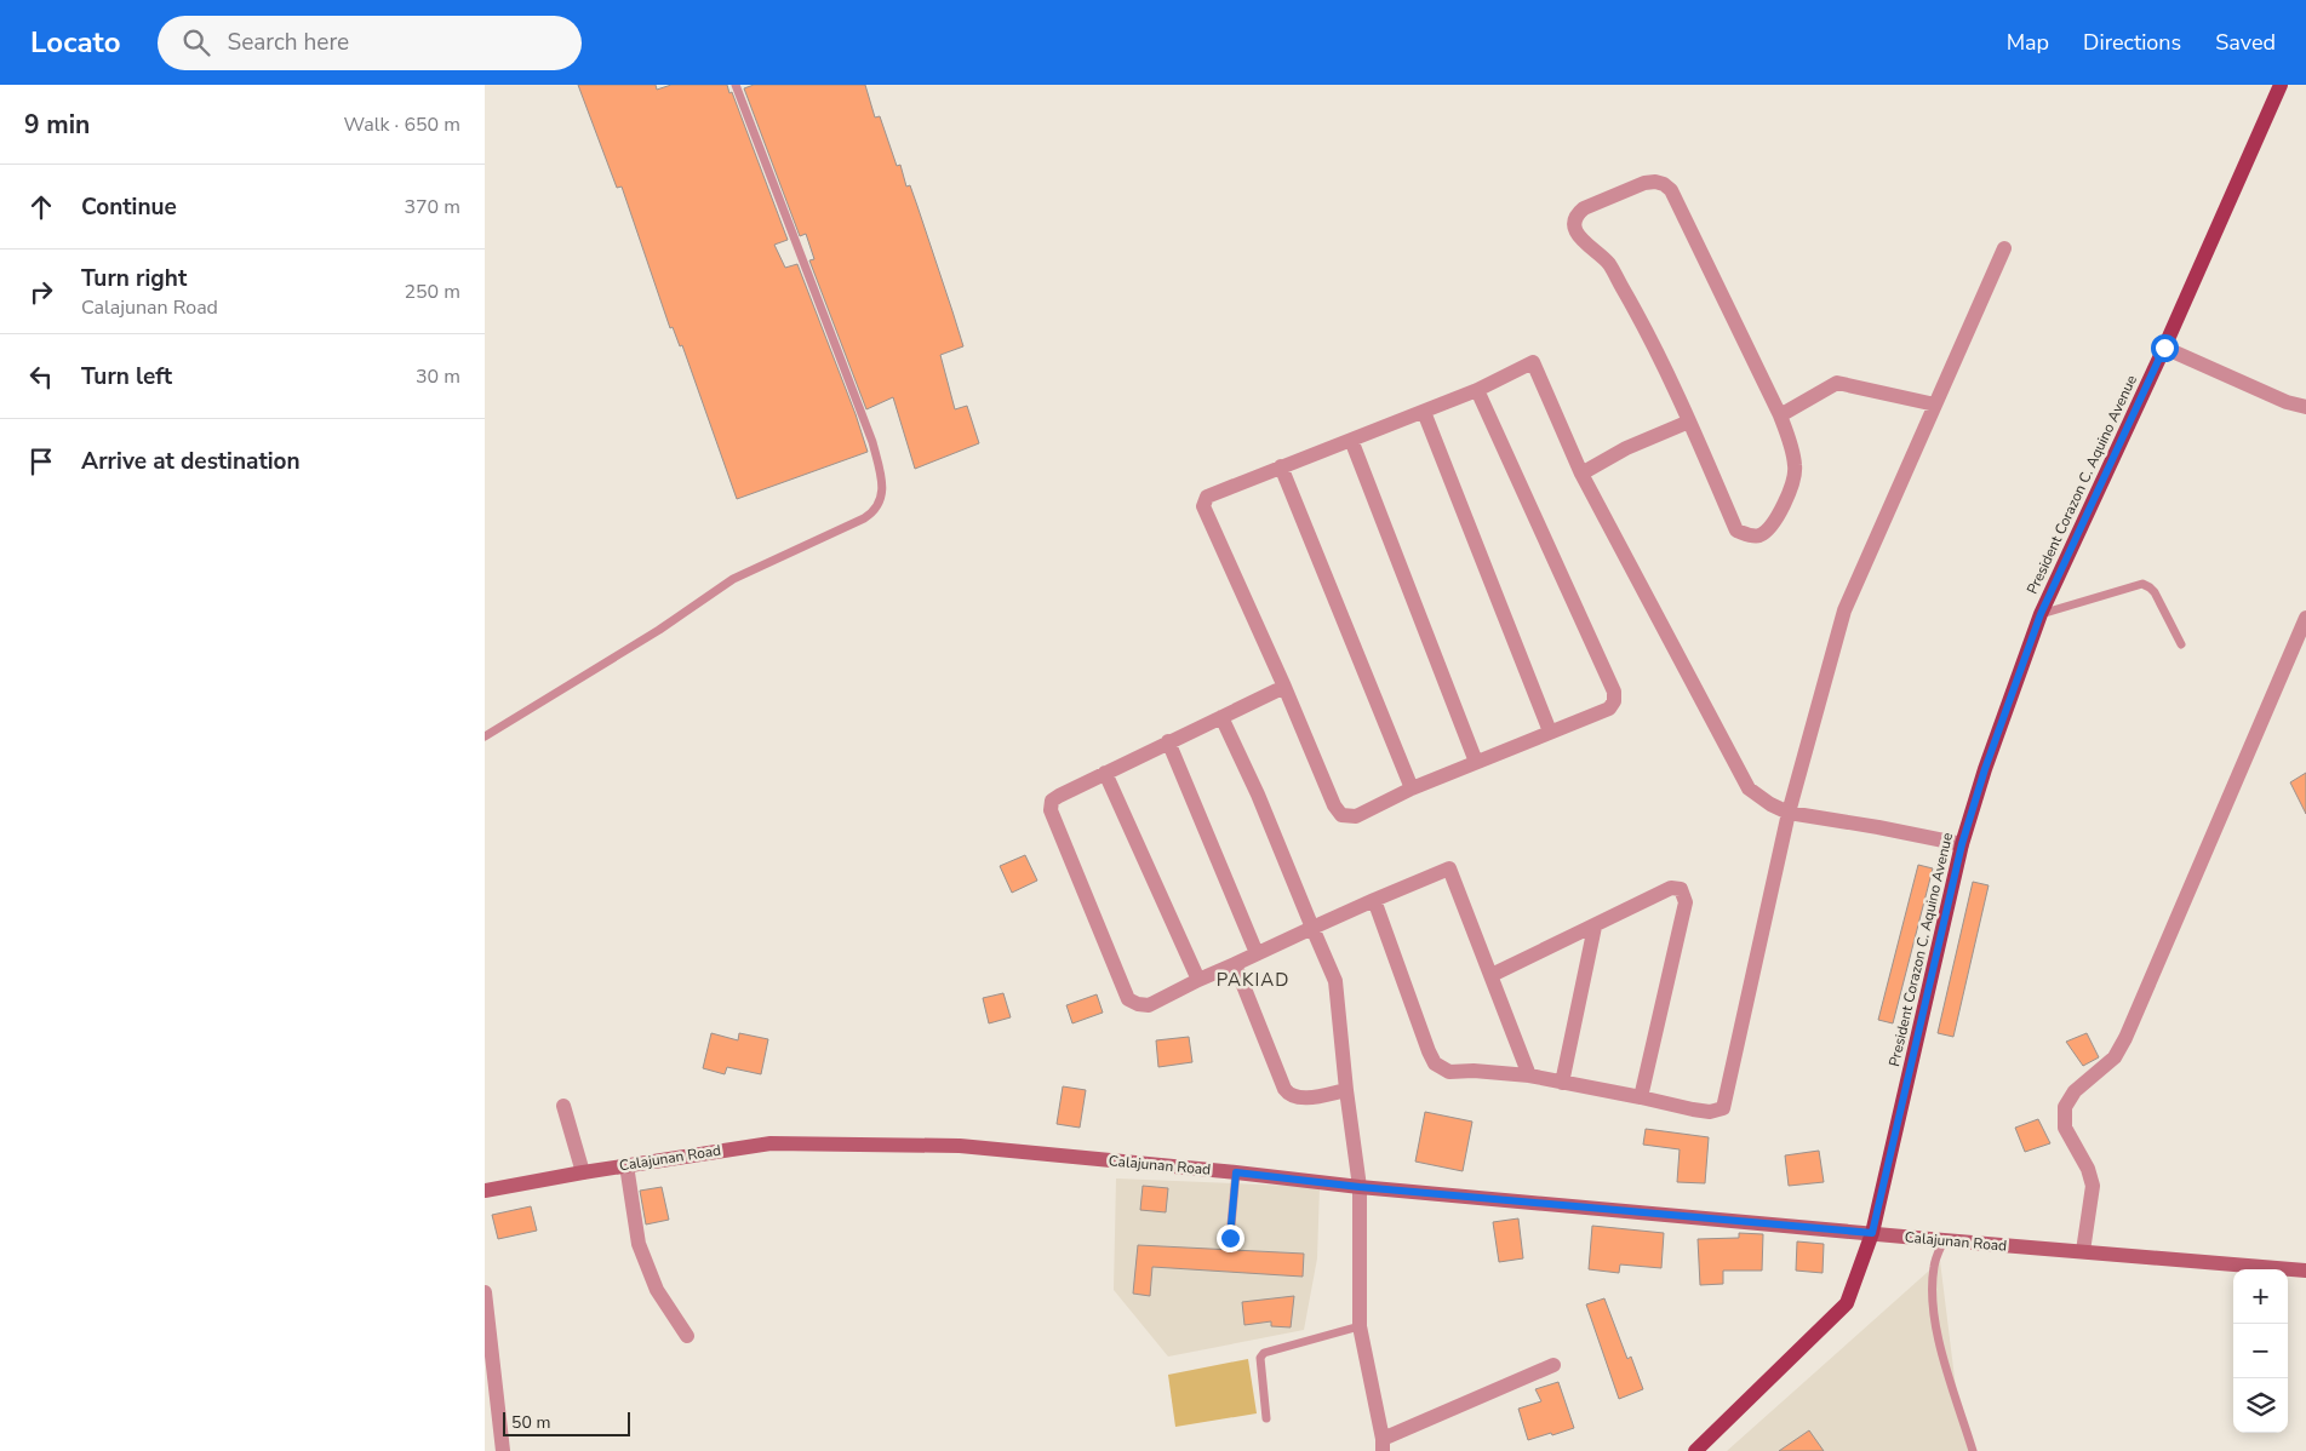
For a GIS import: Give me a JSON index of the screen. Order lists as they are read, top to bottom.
{
  "streets": {
    "main road": ["President Corazon C. Aquino Avenue", "Calajunan Road"]
  },
  "crossings": [
    ["President Corazon C. Aquino Avenue", "Calajunan Road"]
  ],
  "districts": ["PAKIAD"],
  "scale_bar": "50 m",
  "page": {
    "header": "Locato",
    "search": "Search here",
    "nav": ["Map", "Directions", "Saved"],
    "heading": ["9 min", "Walk · 650 m"],
    "list": [
      ["Continue", "370 m"],
      ["Turn right", "Calajunan Road", "250 m"],
      ["Turn left", "30 m"],
      "Arrive at destination"
    ],
    "map_buttons": ["+", "−"],
    "scale": "50 m"
  }
}
